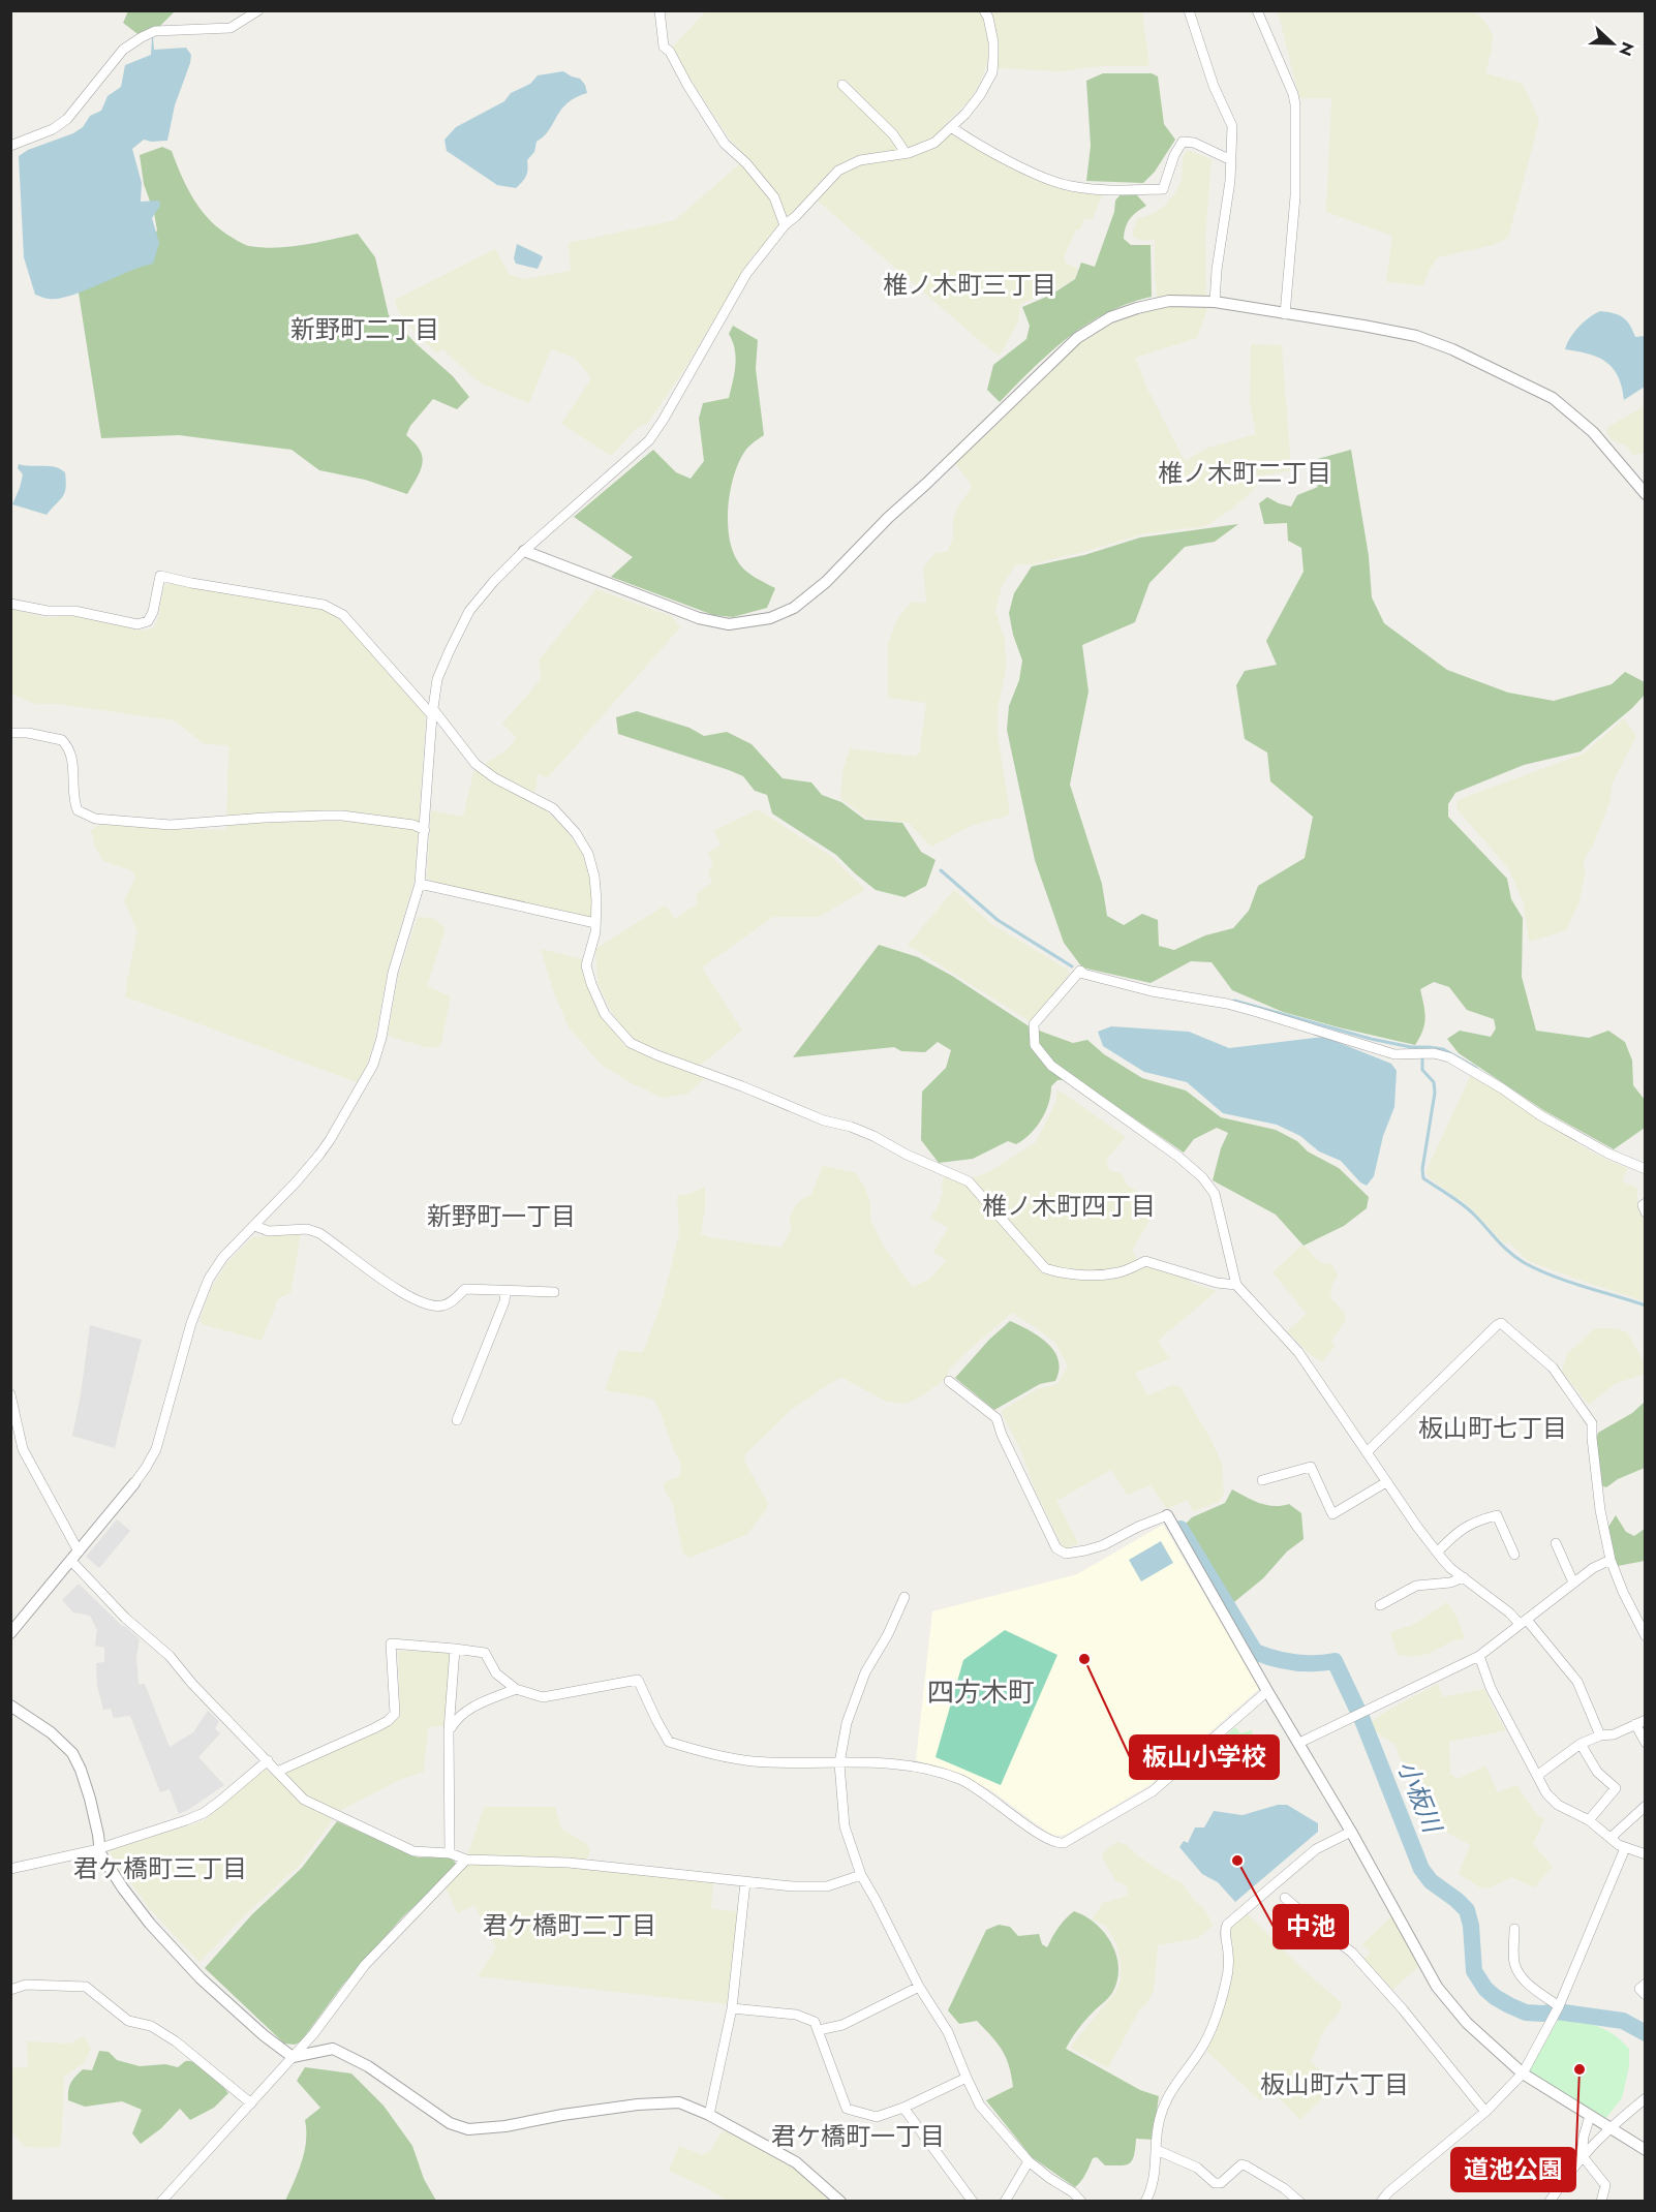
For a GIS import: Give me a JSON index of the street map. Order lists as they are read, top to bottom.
{
  "districts": [
    "椎ノ木町三丁目",
    "新野町二丁目",
    "椎ノ木町二丁目",
    "椎ノ木町四丁目",
    "新野町一丁目",
    "板山町七丁目",
    "四方木町",
    "君ケ橋町三丁目",
    "君ケ橋町二丁目",
    "板山町六丁目",
    "君ケ橋町一丁目"
  ],
  "water": ["小板川"],
  "places": ["板山小学校", "中池", "道池公園"],
  "north": "right"
}
